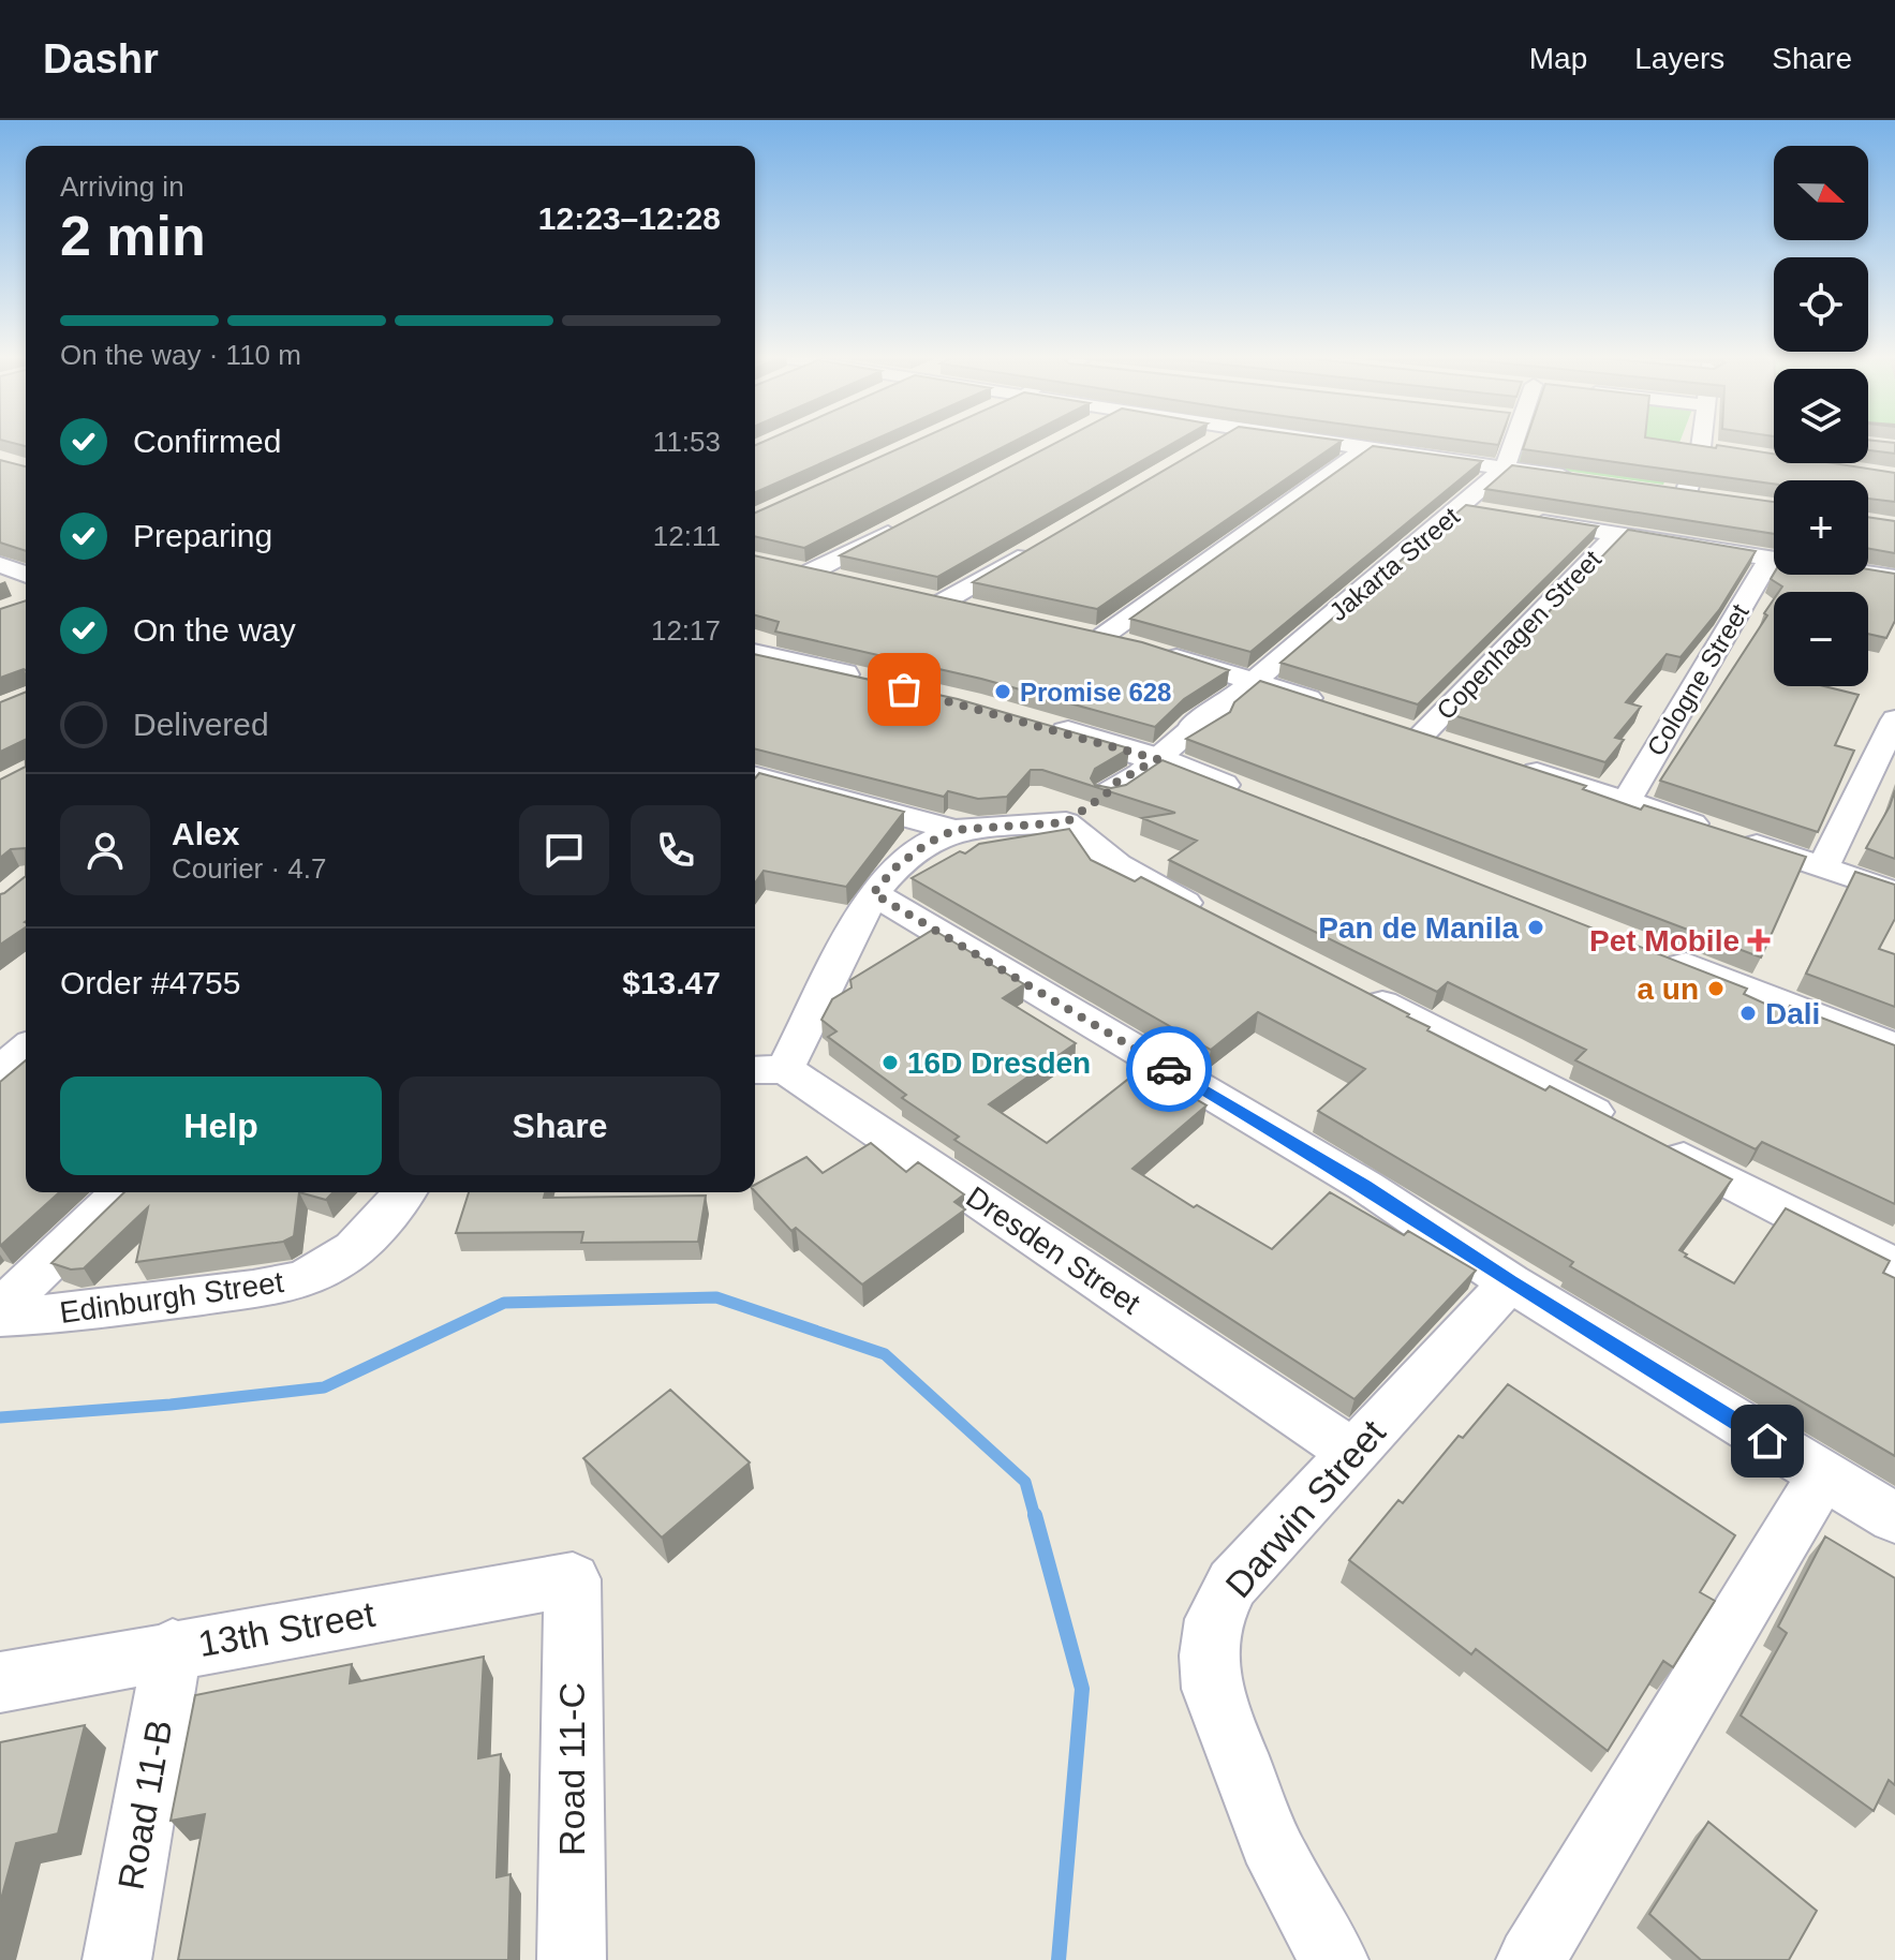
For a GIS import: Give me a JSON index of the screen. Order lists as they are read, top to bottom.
{
  "streets": {
    "street": [
      "Jakarta Street",
      "Copenhagen Street",
      "Cologne Street",
      "Dresden Street",
      "Edinburgh Street",
      "Darwin Street",
      "13th Street",
      "Road 11-C",
      "Road 11-B"
    ]
  },
  "crossings": [
    ["Dresden Street", "Darwin Street"],
    ["13th Street", "Road 11-C"],
    ["13th Street", "Road 11-B"]
  ],
  "places": {
    "other": [
      "Promise 628",
      "Pan de Manila",
      "a un",
      "Dali",
      "16D Dresden"
    ],
    "health": ["Pet Mobile"]
  },
  "north": "right",
  "page": {
    "header": "Dashr",
    "nav": ["Map", "Layers", "Share"],
    "map_buttons": ["+", "−"],
    "heading": ["2 min", "Arriving in", "12:23–12:28"],
    "panel": [
      "Alex",
      "Courier · 4.7",
      "Order #4755",
      "$13.47"
    ],
    "bar": "On the way · 110 m",
    "list": [
      ["Confirmed", "11:53"],
      ["Preparing", "12:11"],
      ["On the way", "12:17"],
      "Delivered"
    ],
    "buttons": ["Help", "Share"]
  }
}
